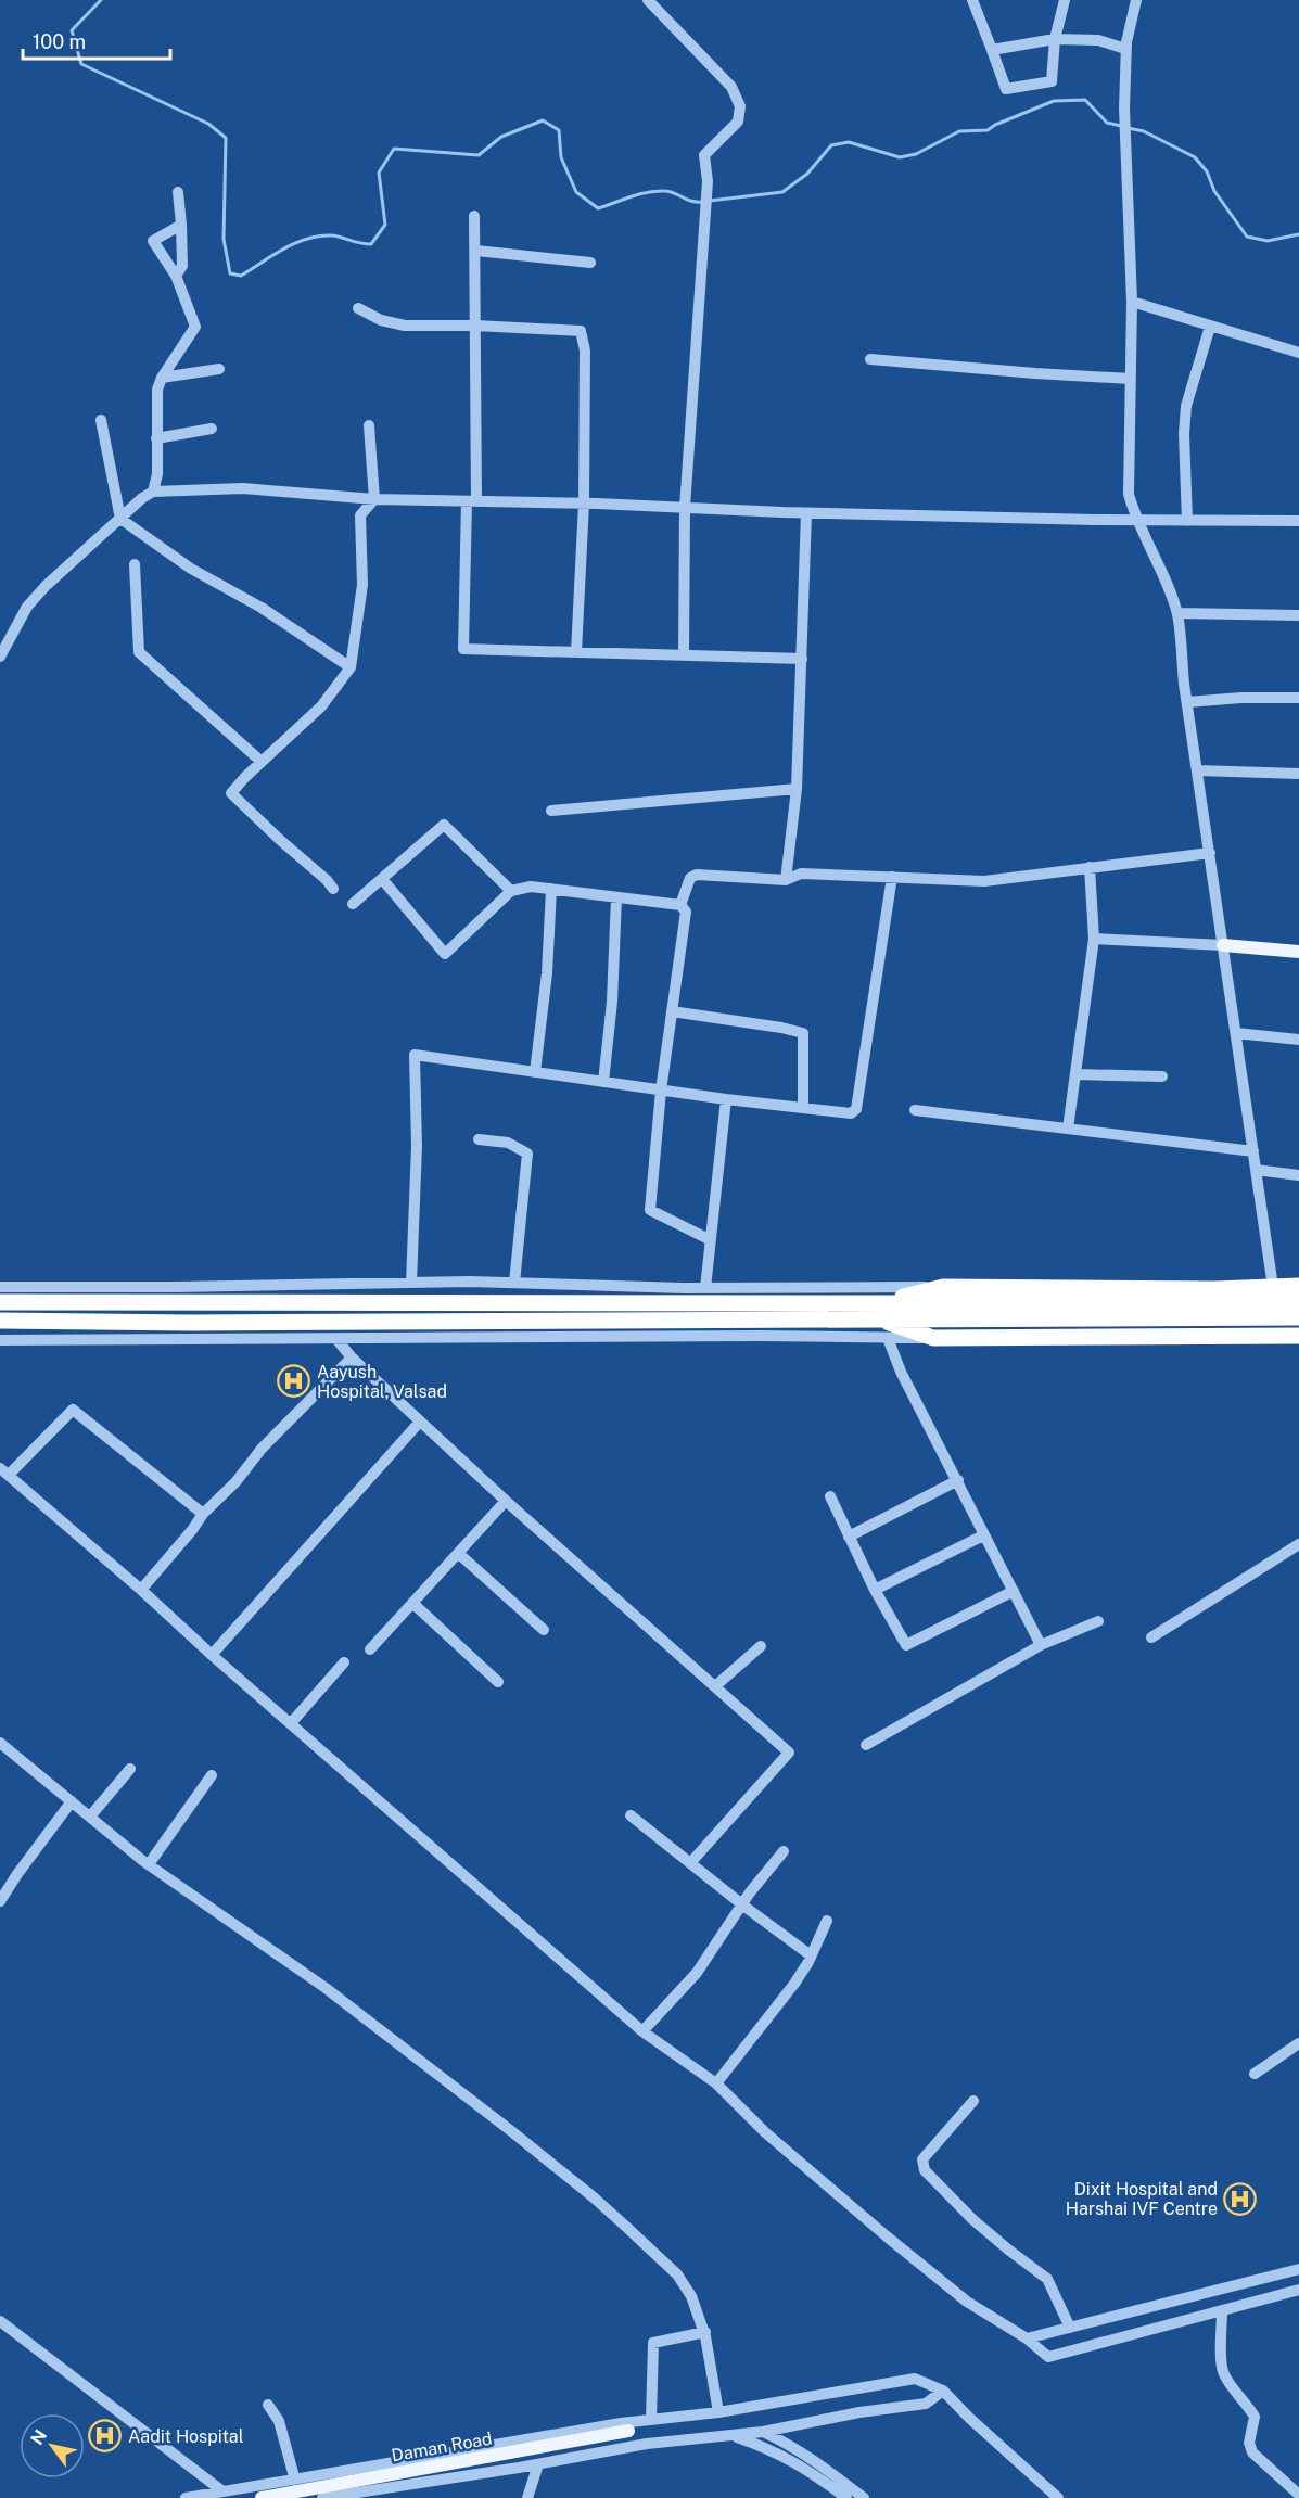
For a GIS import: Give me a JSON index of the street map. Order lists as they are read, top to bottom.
{
  "streets": {
    "main road": ["Daman Road"]
  },
  "places": {
    "hospital": ["Aayush Hospital, Valsad", "Dixit Hospital and Harshai IVF Centre", "Aadit Hospital"]
  },
  "scale_bar": "100 m",
  "north": "top left"
}
